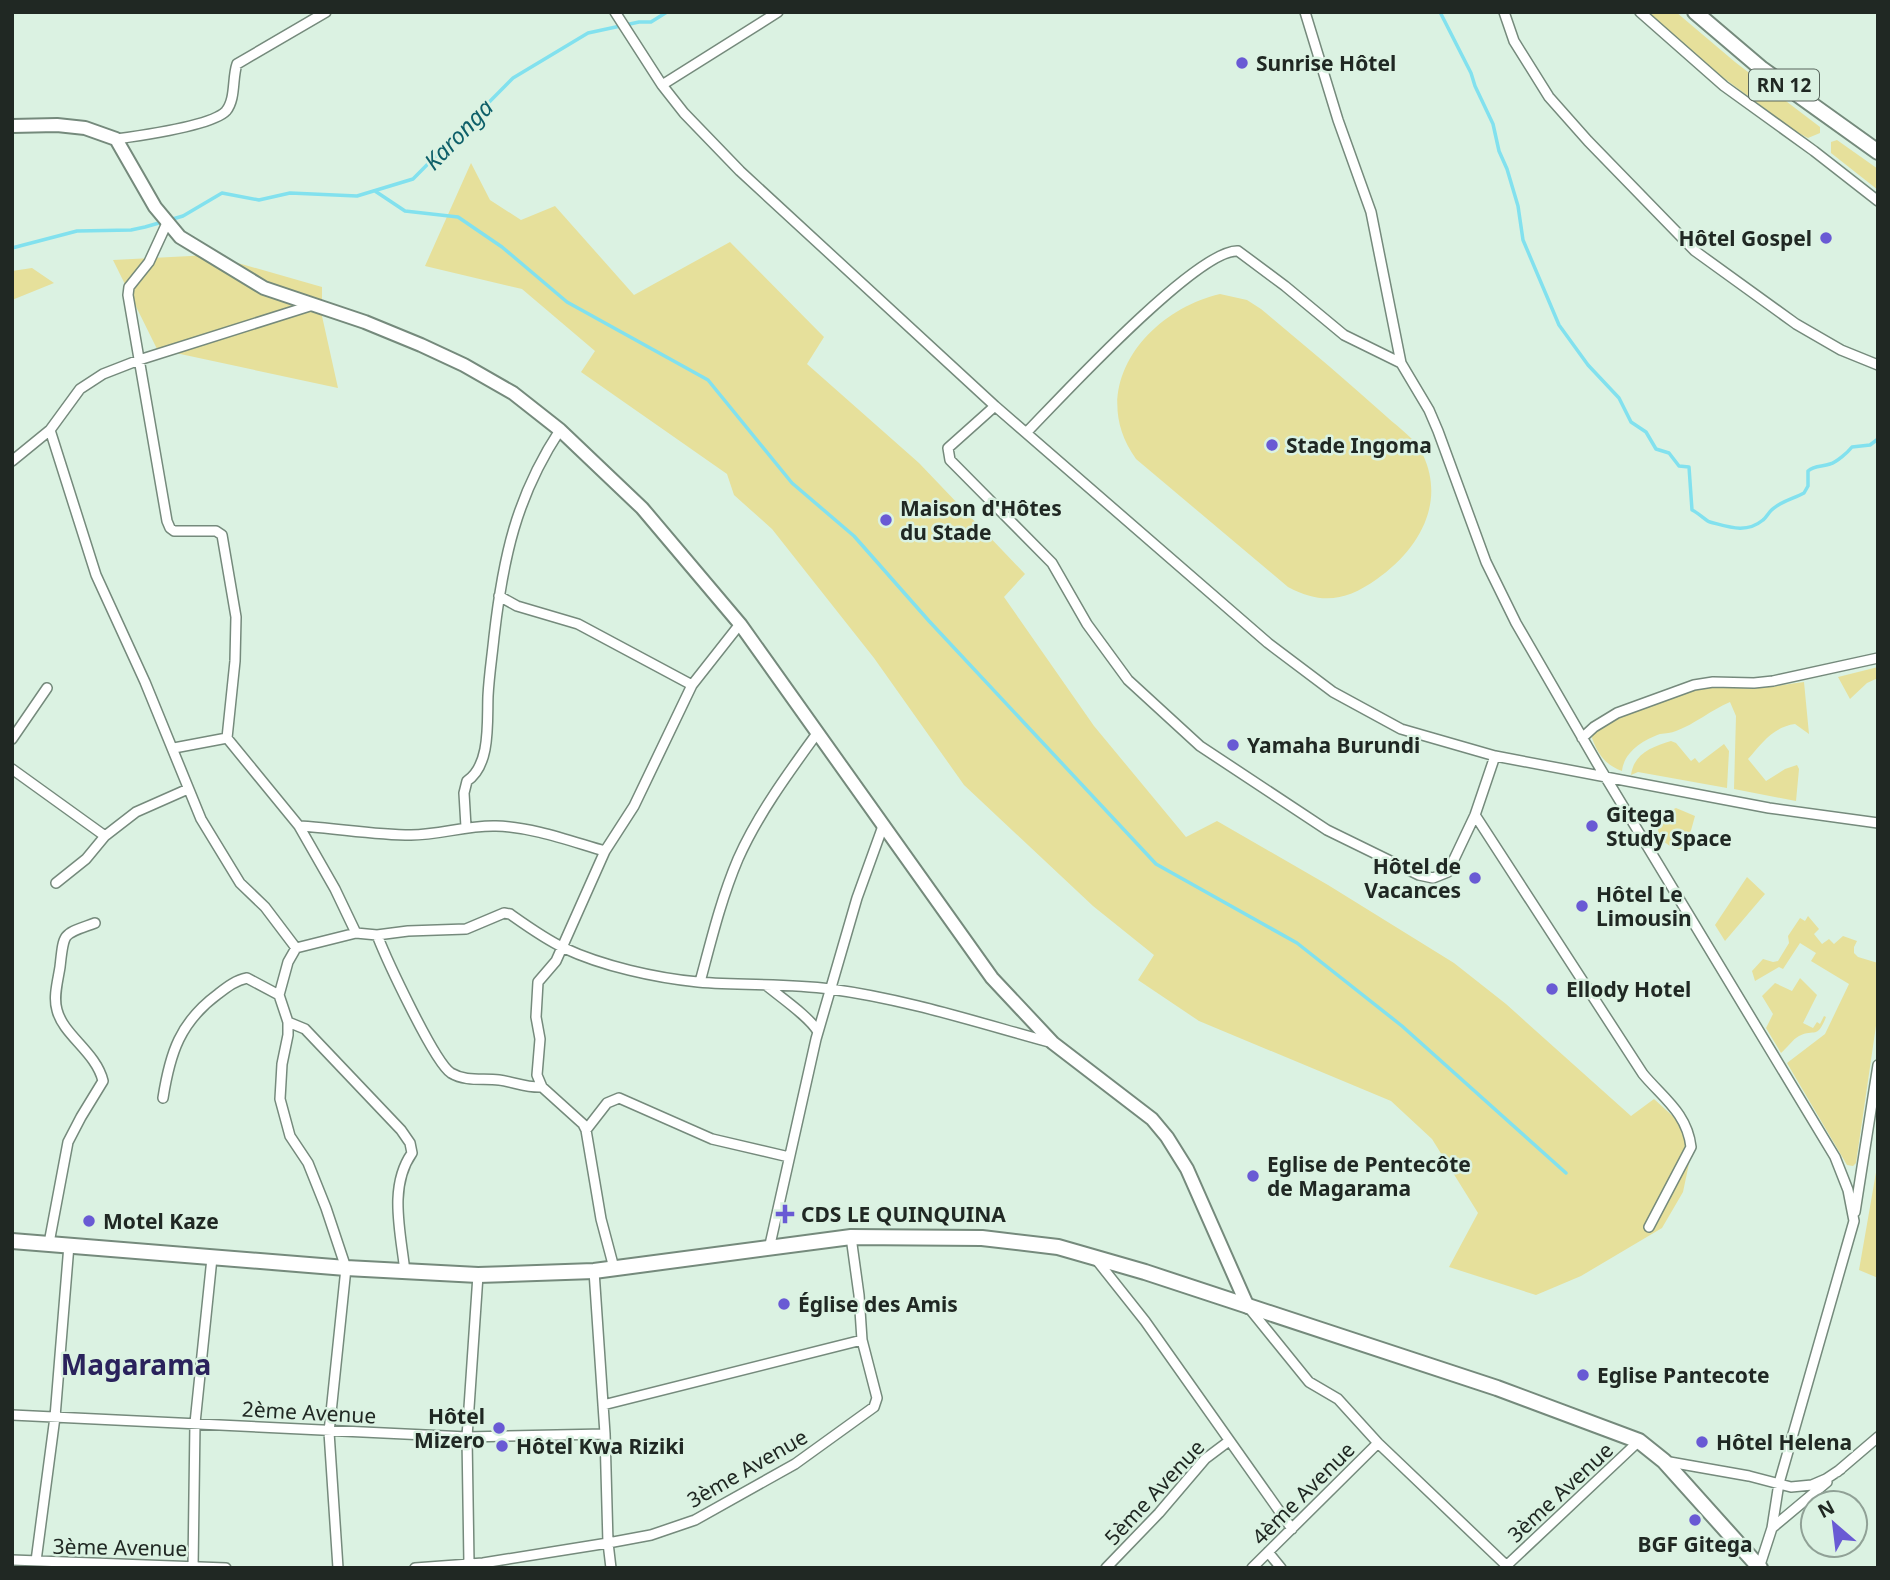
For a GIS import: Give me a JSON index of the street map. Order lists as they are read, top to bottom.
{
  "streets": {
    "main road": ["RN 12"],
    "street": [
      "2ème Avenue",
      "3ème Avenue",
      "5ème Avenue",
      "4ème Avenue"
    ]
  },
  "districts": ["Magarama"],
  "water": ["Karonga"],
  "places": {
    "other": [
      "Sunrise Hôtel",
      "Hôtel Gospel",
      "Stade Ingoma",
      "Maison d'Hôtes du Stade",
      "Yamaha Burundi",
      "Gitega Study Space",
      "Hôtel de Vacances",
      "Hôtel Le Limousin",
      "Ellody Hotel",
      "Eglise de Pentecôte de Magarama",
      "Motel Kaze",
      "Église des Amis",
      "Eglise Pantecote",
      "Hôtel Mizero",
      "Hôtel Helena",
      "Hôtel Kwa Riziki",
      "BGF Gitega"
    ],
    "health": ["CDS LE QUINQUINA"]
  },
  "north": "top left"
}
